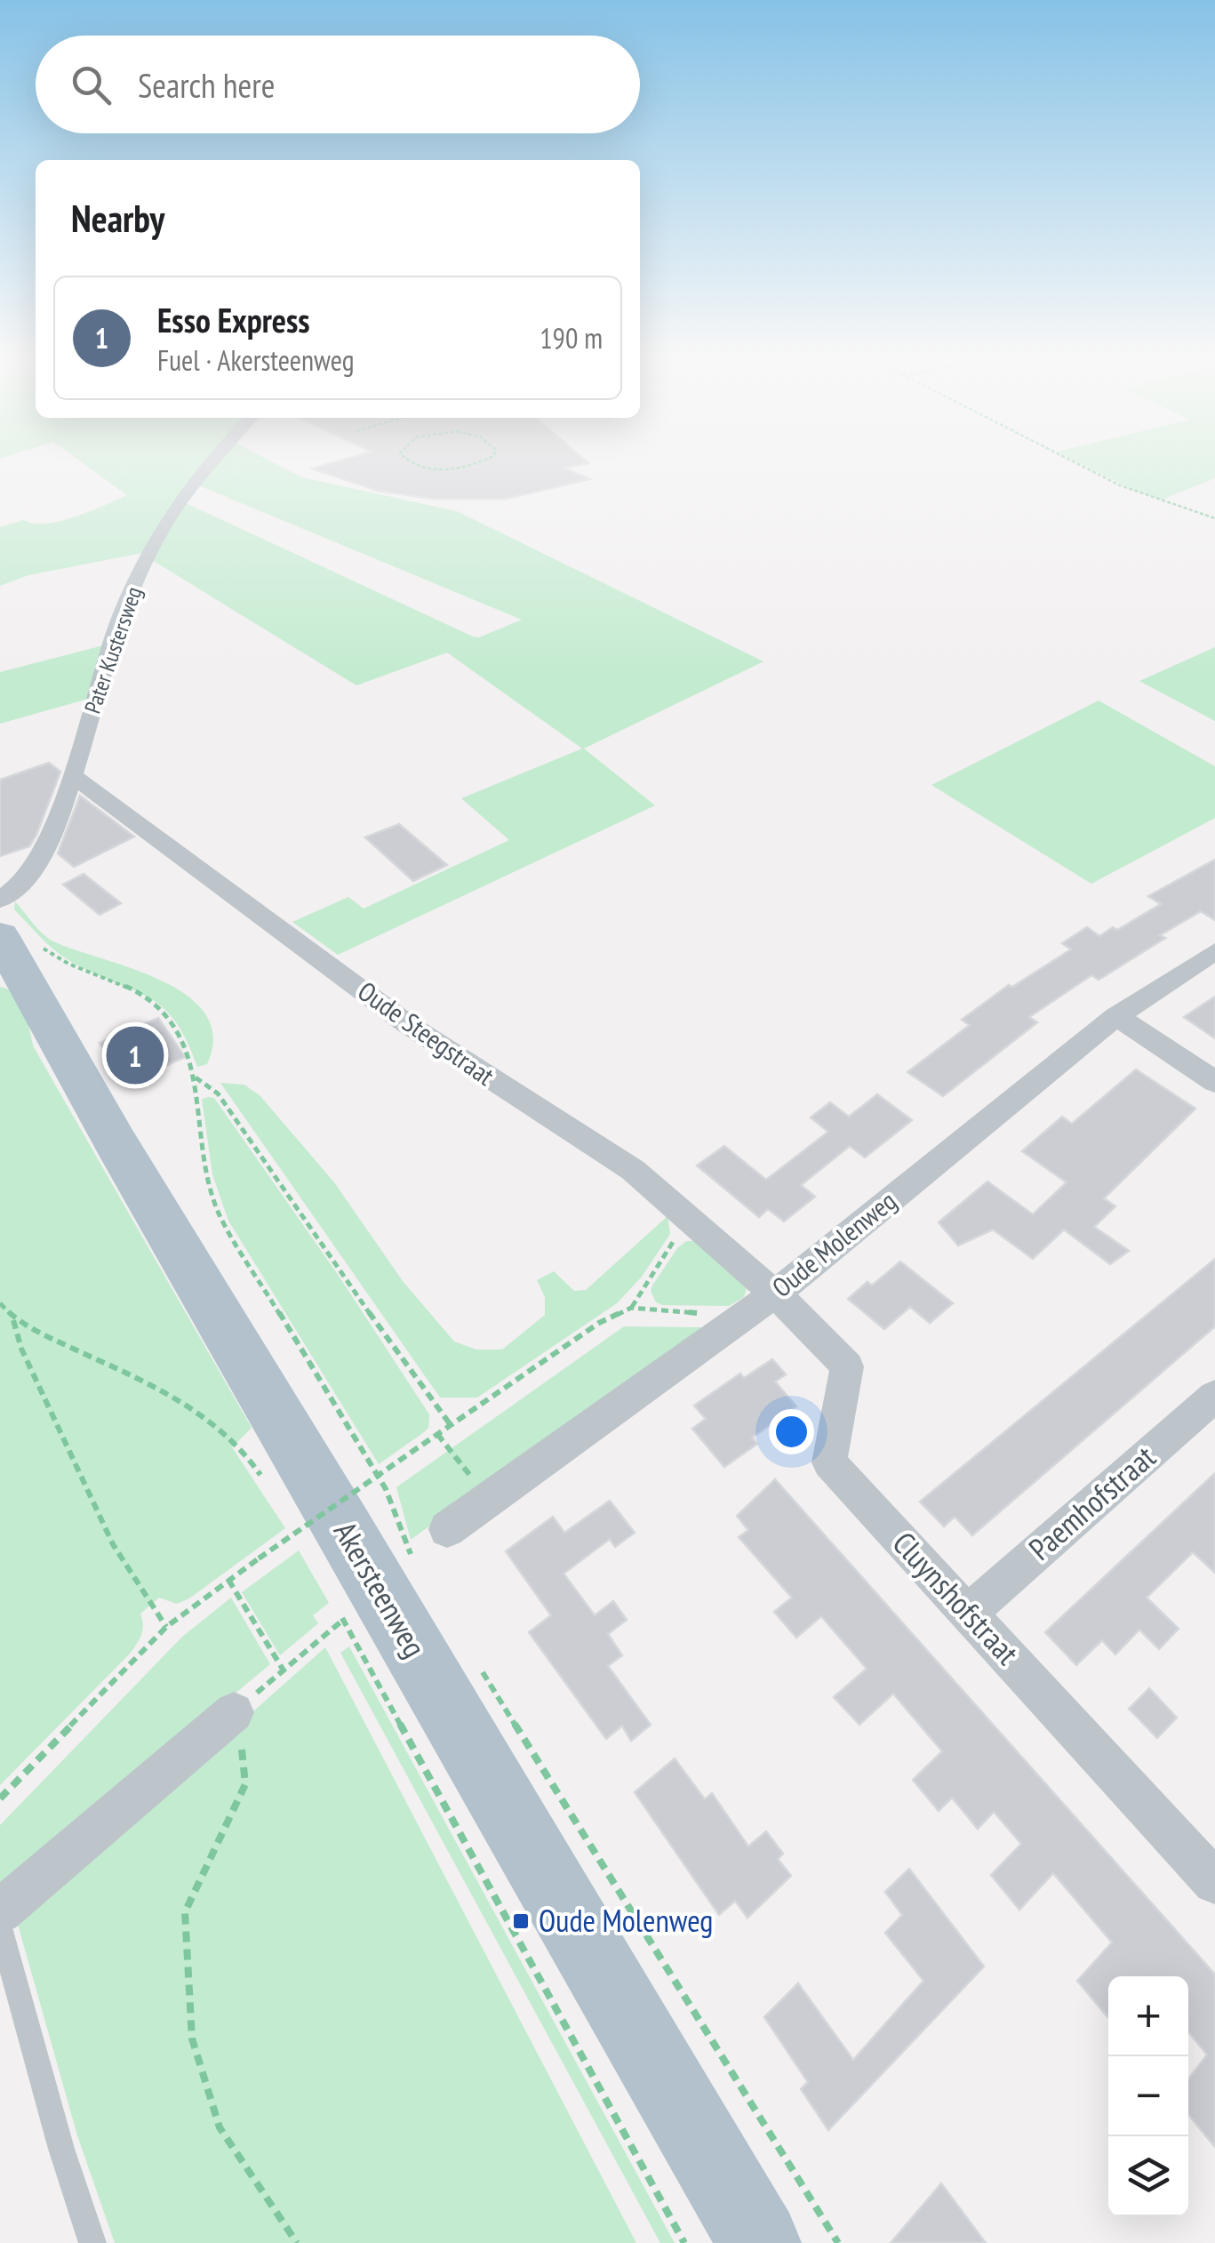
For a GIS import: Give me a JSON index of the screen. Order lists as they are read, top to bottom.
{
  "streets": {
    "main road": ["Akersteenweg"],
    "street": [
      "Pater Kustersweg",
      "Oude Steegstraat",
      "Oude Molenweg",
      "Paemhofstraat",
      "Cluynshofstraat"
    ]
  },
  "crossings": [
    ["Pater Kustersweg", "Oude Steegstraat"],
    ["Oude Steegstraat", "Oude Molenweg"],
    ["Oude Steegstraat", "Cluynshofstraat"],
    ["Oude Molenweg", "Cluynshofstraat"],
    ["Paemhofstraat", "Cluynshofstraat"]
  ],
  "places": {
    "transit": ["Oude Molenweg"]
  },
  "page": {
    "search": "Search here",
    "heading": "Nearby",
    "list": [
      {
        "mark": "1",
        "name": "Esso Express",
        "note": "Fuel · Akersteenweg",
        "value": "190 m"
      }
    ],
    "pins": "1",
    "map_buttons": ["+", "−"]
  }
}
